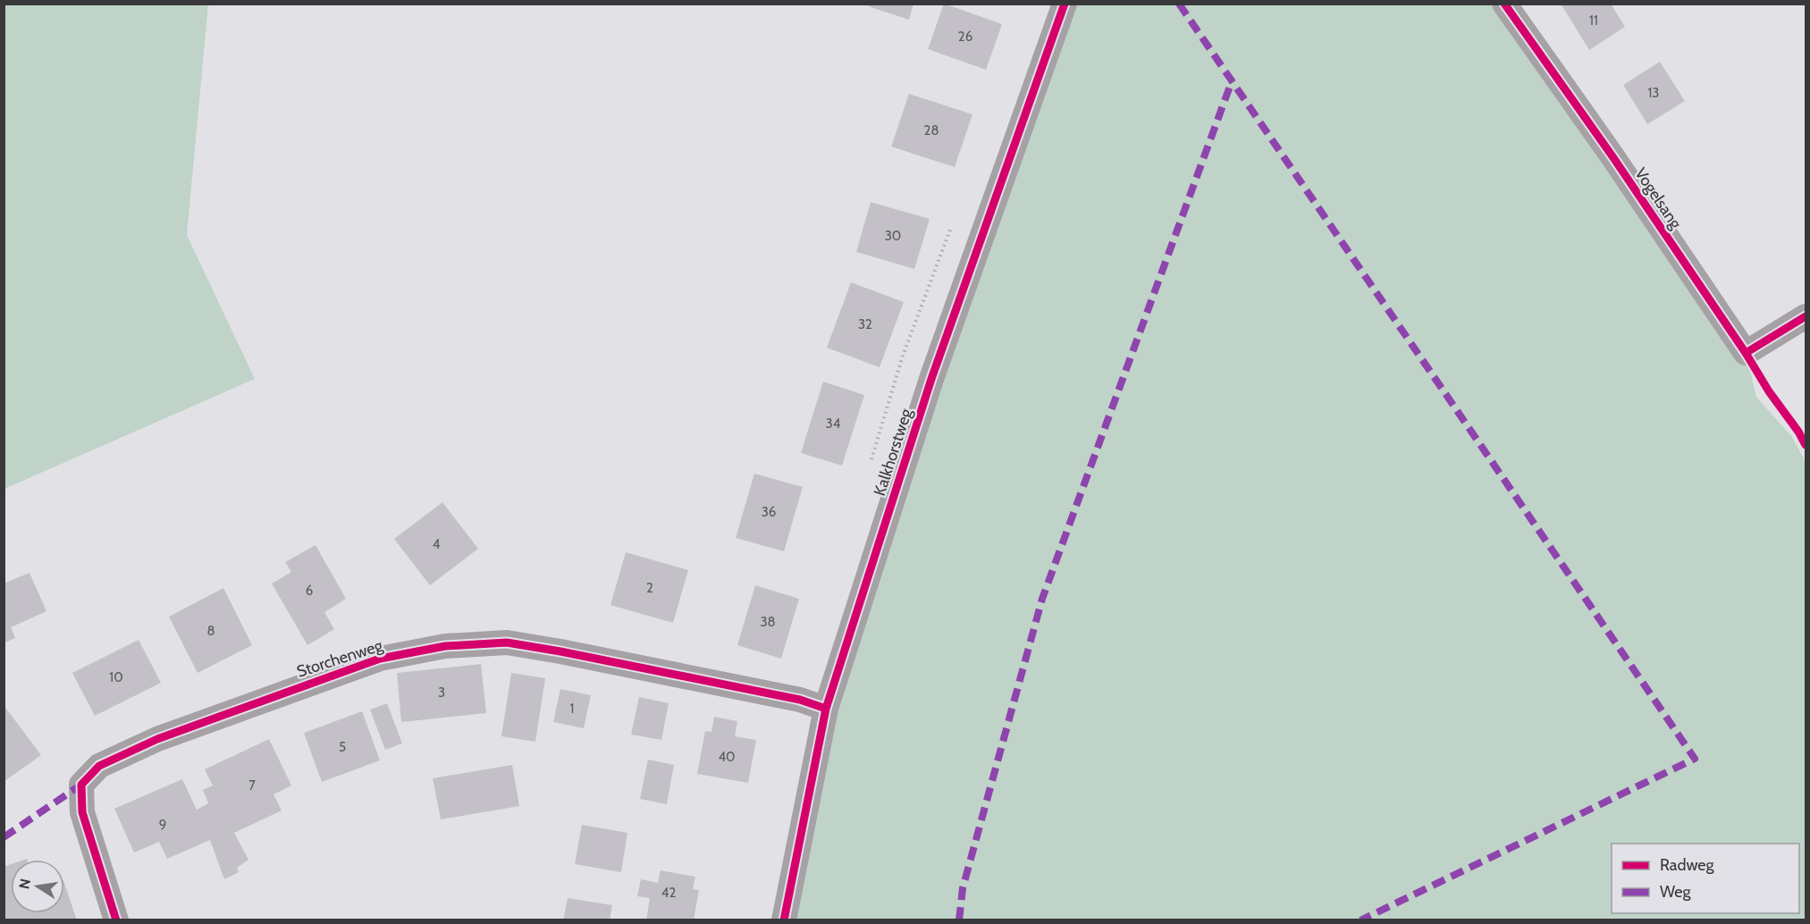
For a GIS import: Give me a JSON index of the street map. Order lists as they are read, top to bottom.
{
  "streets": {
    "street": ["Vogelsang", "Kalkhorstweg", "Storchenweg"]
  },
  "crossings": [
    ["Kalkhorstweg", "Storchenweg"]
  ],
  "house_numbers": [
    "11",
    "26",
    "13",
    "28",
    "30",
    "32",
    "34",
    "36",
    "4",
    "2",
    "6",
    "38",
    "8",
    "10",
    "3",
    "1",
    "5",
    "40",
    "7",
    "9",
    "42"
  ],
  "legend": ["Radweg", "Weg"],
  "north": "left"
}
